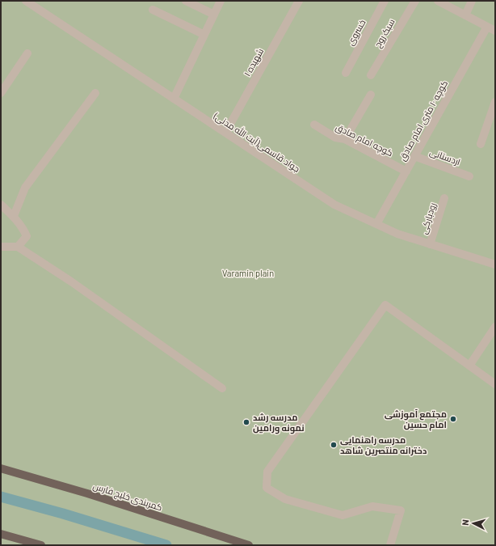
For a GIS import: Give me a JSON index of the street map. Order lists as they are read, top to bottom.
{
  "streets": {
    "main road": ["کمربندی خلیج فارس"],
    "street": [
      "خسروی",
      "سبک روح",
      "شهیده ۱",
      "کوچه ۱۰ متری امام صادق",
      "کوچه امام صادق",
      "جواد قاسمی(آیت الله مدنی)",
      "اردستانی",
      "رودبارکی"
    ]
  },
  "crossings": [
    ["شهیده ۱", "جواد قاسمی(آیت الله مدنی)"],
    ["کوچه ۱۰ متری امام صادق", "کوچه امام صادق"],
    ["کوچه ۱۰ متری امام صادق", "جواد قاسمی(آیت الله مدنی)"],
    ["کوچه ۱۰ متری امام صادق", "اردستانی"],
    ["جواد قاسمی(آیت الله مدنی)", "رودبارکی"]
  ],
  "parks": ["Varamin plain"],
  "places": ["مجتمع آموزشی امام حسین", "مدرسه رشد نمونه ورامین", "مدرسه راهنمایی دخترانه منتصرین شاهد"],
  "north": "left"
}
